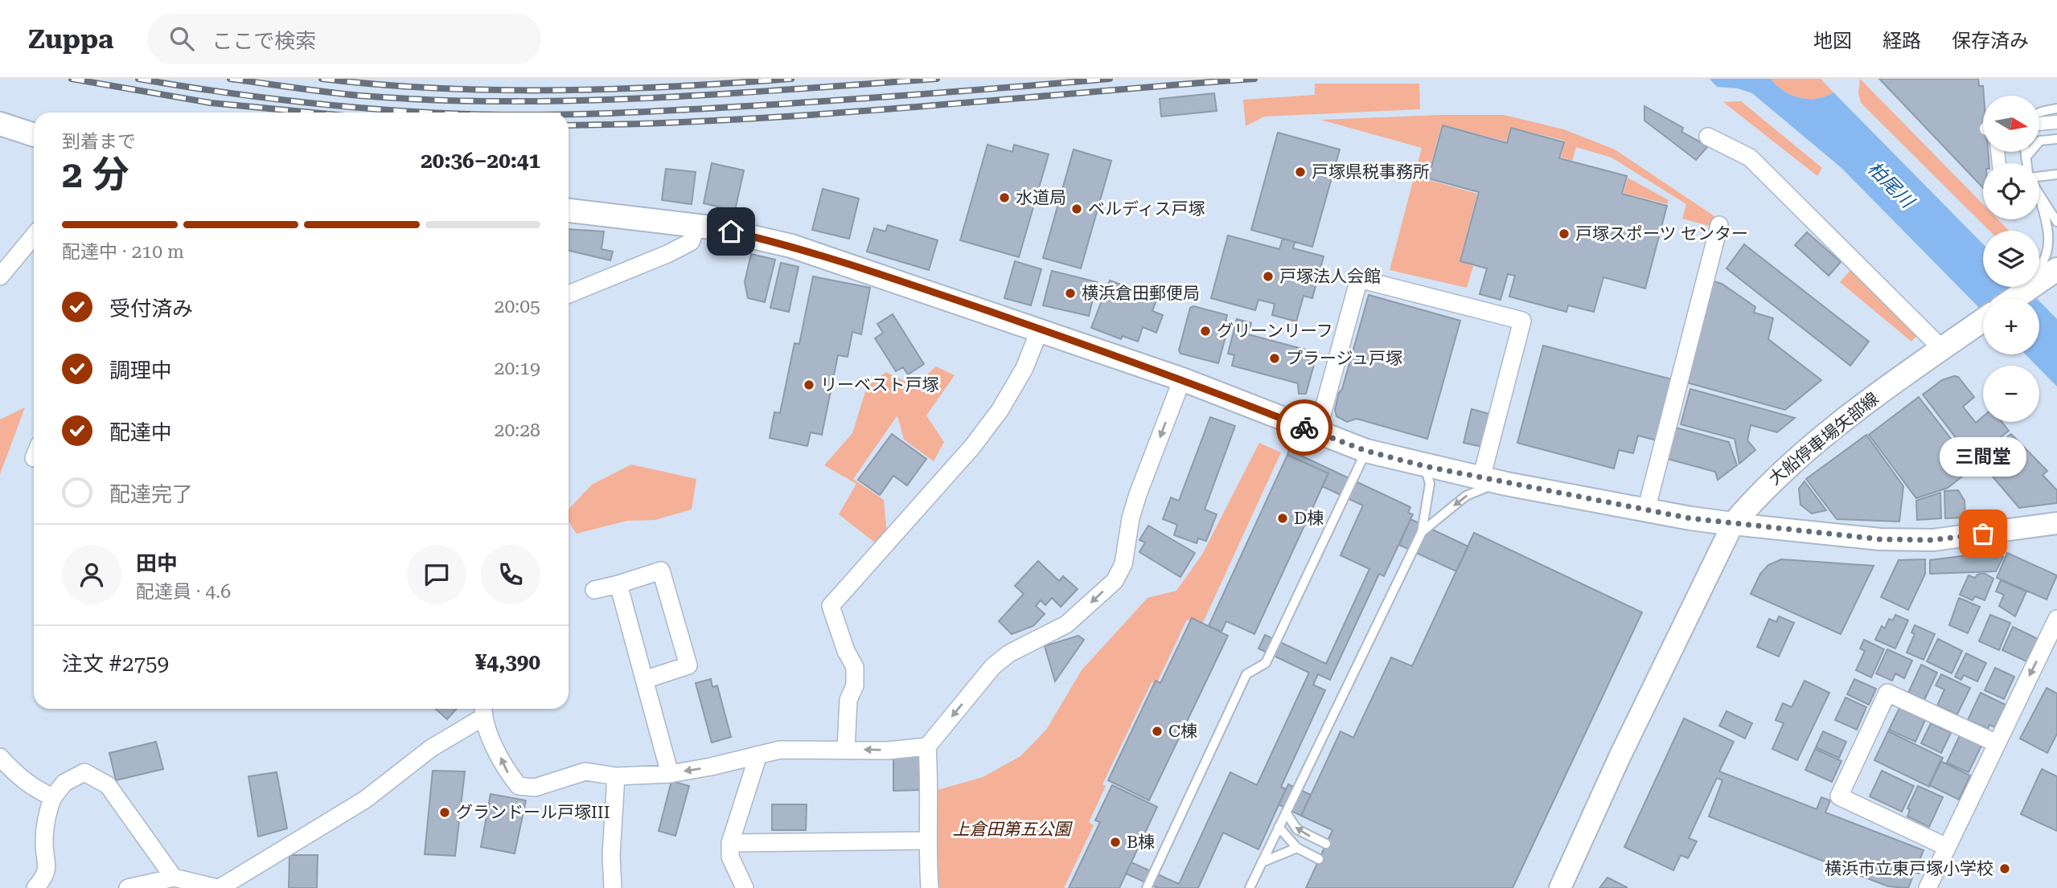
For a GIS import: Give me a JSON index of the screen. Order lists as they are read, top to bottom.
{
  "streets": {
    "main road": ["大船停車場矢部線"]
  },
  "water": ["柏尾川"],
  "parks": ["上倉田第五公園"],
  "places": [
    "戸塚県税事務所",
    "水道局",
    "ベルディス戸塚",
    "戸塚スポーツ センター",
    "戸塚法人会館",
    "横浜倉田郵便局",
    "グリーンリーフ",
    "プラージュ戸塚",
    "リーベスト戸塚",
    "D棟",
    "三間堂",
    "C棟",
    "グランドール戸塚III",
    "B棟",
    "横浜市立東戸塚小学校"
  ],
  "north": "right",
  "page": {
    "header": "Zuppa",
    "search": "ここで検索",
    "nav": ["地図", "経路", "保存済み"],
    "map_buttons": ["+", "−"],
    "heading": ["2 分", "到着まで", "20:36–20:41"],
    "panel": [
      "田中",
      "配達員 · 4.6",
      "注文 #2759",
      "¥4,390"
    ],
    "bar": "配達中 · 210 m",
    "list": [
      ["受付済み", "20:05"],
      ["調理中", "20:19"],
      ["配達中", "20:28"],
      "配達完了"
    ],
    "bubble": "三間堂"
  }
}
